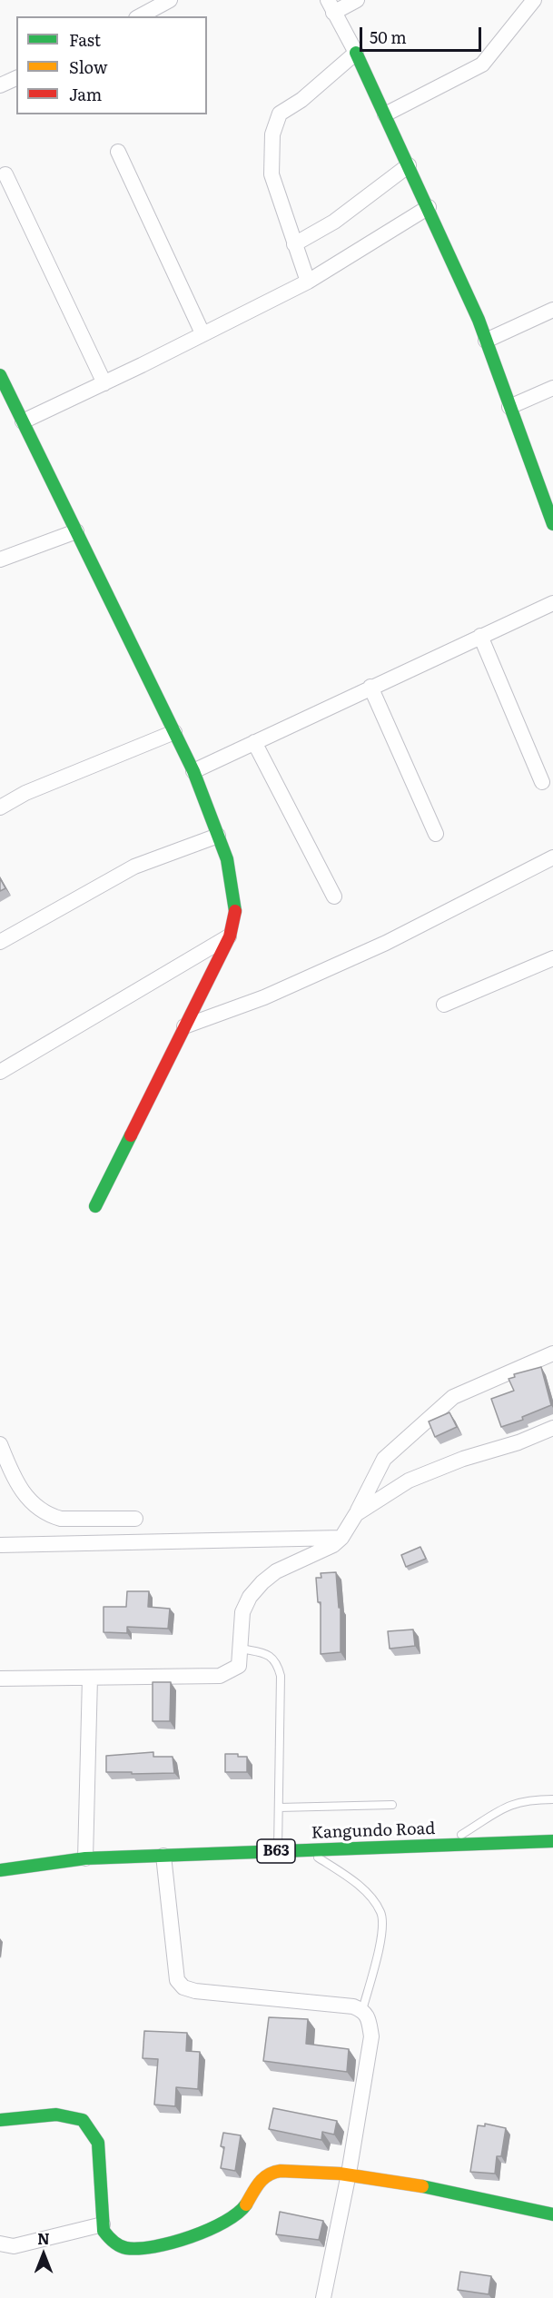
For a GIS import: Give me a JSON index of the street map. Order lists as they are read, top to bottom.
{
  "streets": {
    "main road": ["Kangundo Road", "B63"]
  },
  "legend": ["Fast", "Slow", "Jam"],
  "scale_bar": "50 m",
  "north": "top"
}
